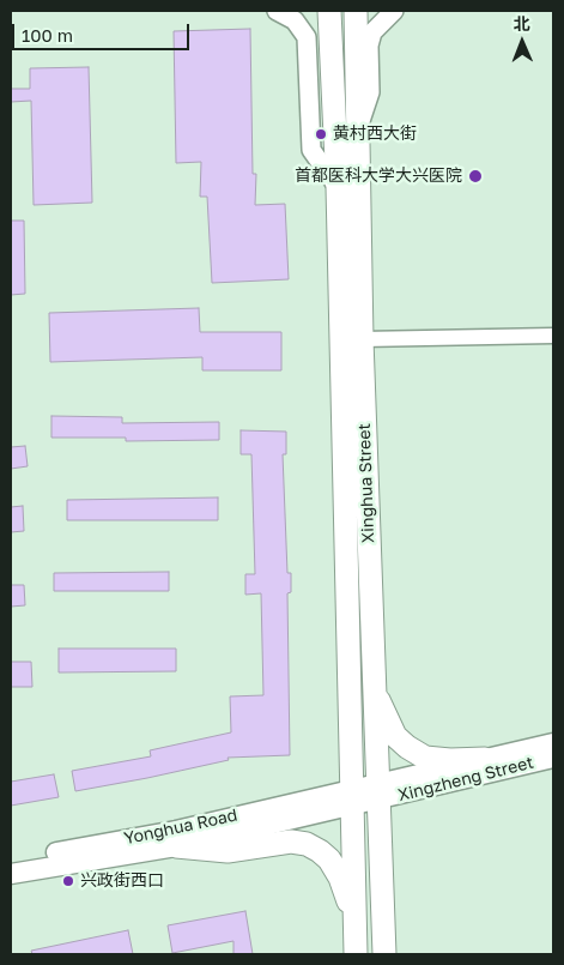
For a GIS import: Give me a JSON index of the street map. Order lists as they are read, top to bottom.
{
  "streets": {
    "main road": ["Xinghua Street", "Xingzheng Street", "Yonghua Road"]
  },
  "crossings": [
    ["Xinghua Street", "Xingzheng Street"],
    ["Xinghua Street", "Yonghua Road"]
  ],
  "places": ["黄村西大街", "首都医科大学大兴医院", "兴政街西口"],
  "scale_bar": "100 m",
  "north": "top"
}
